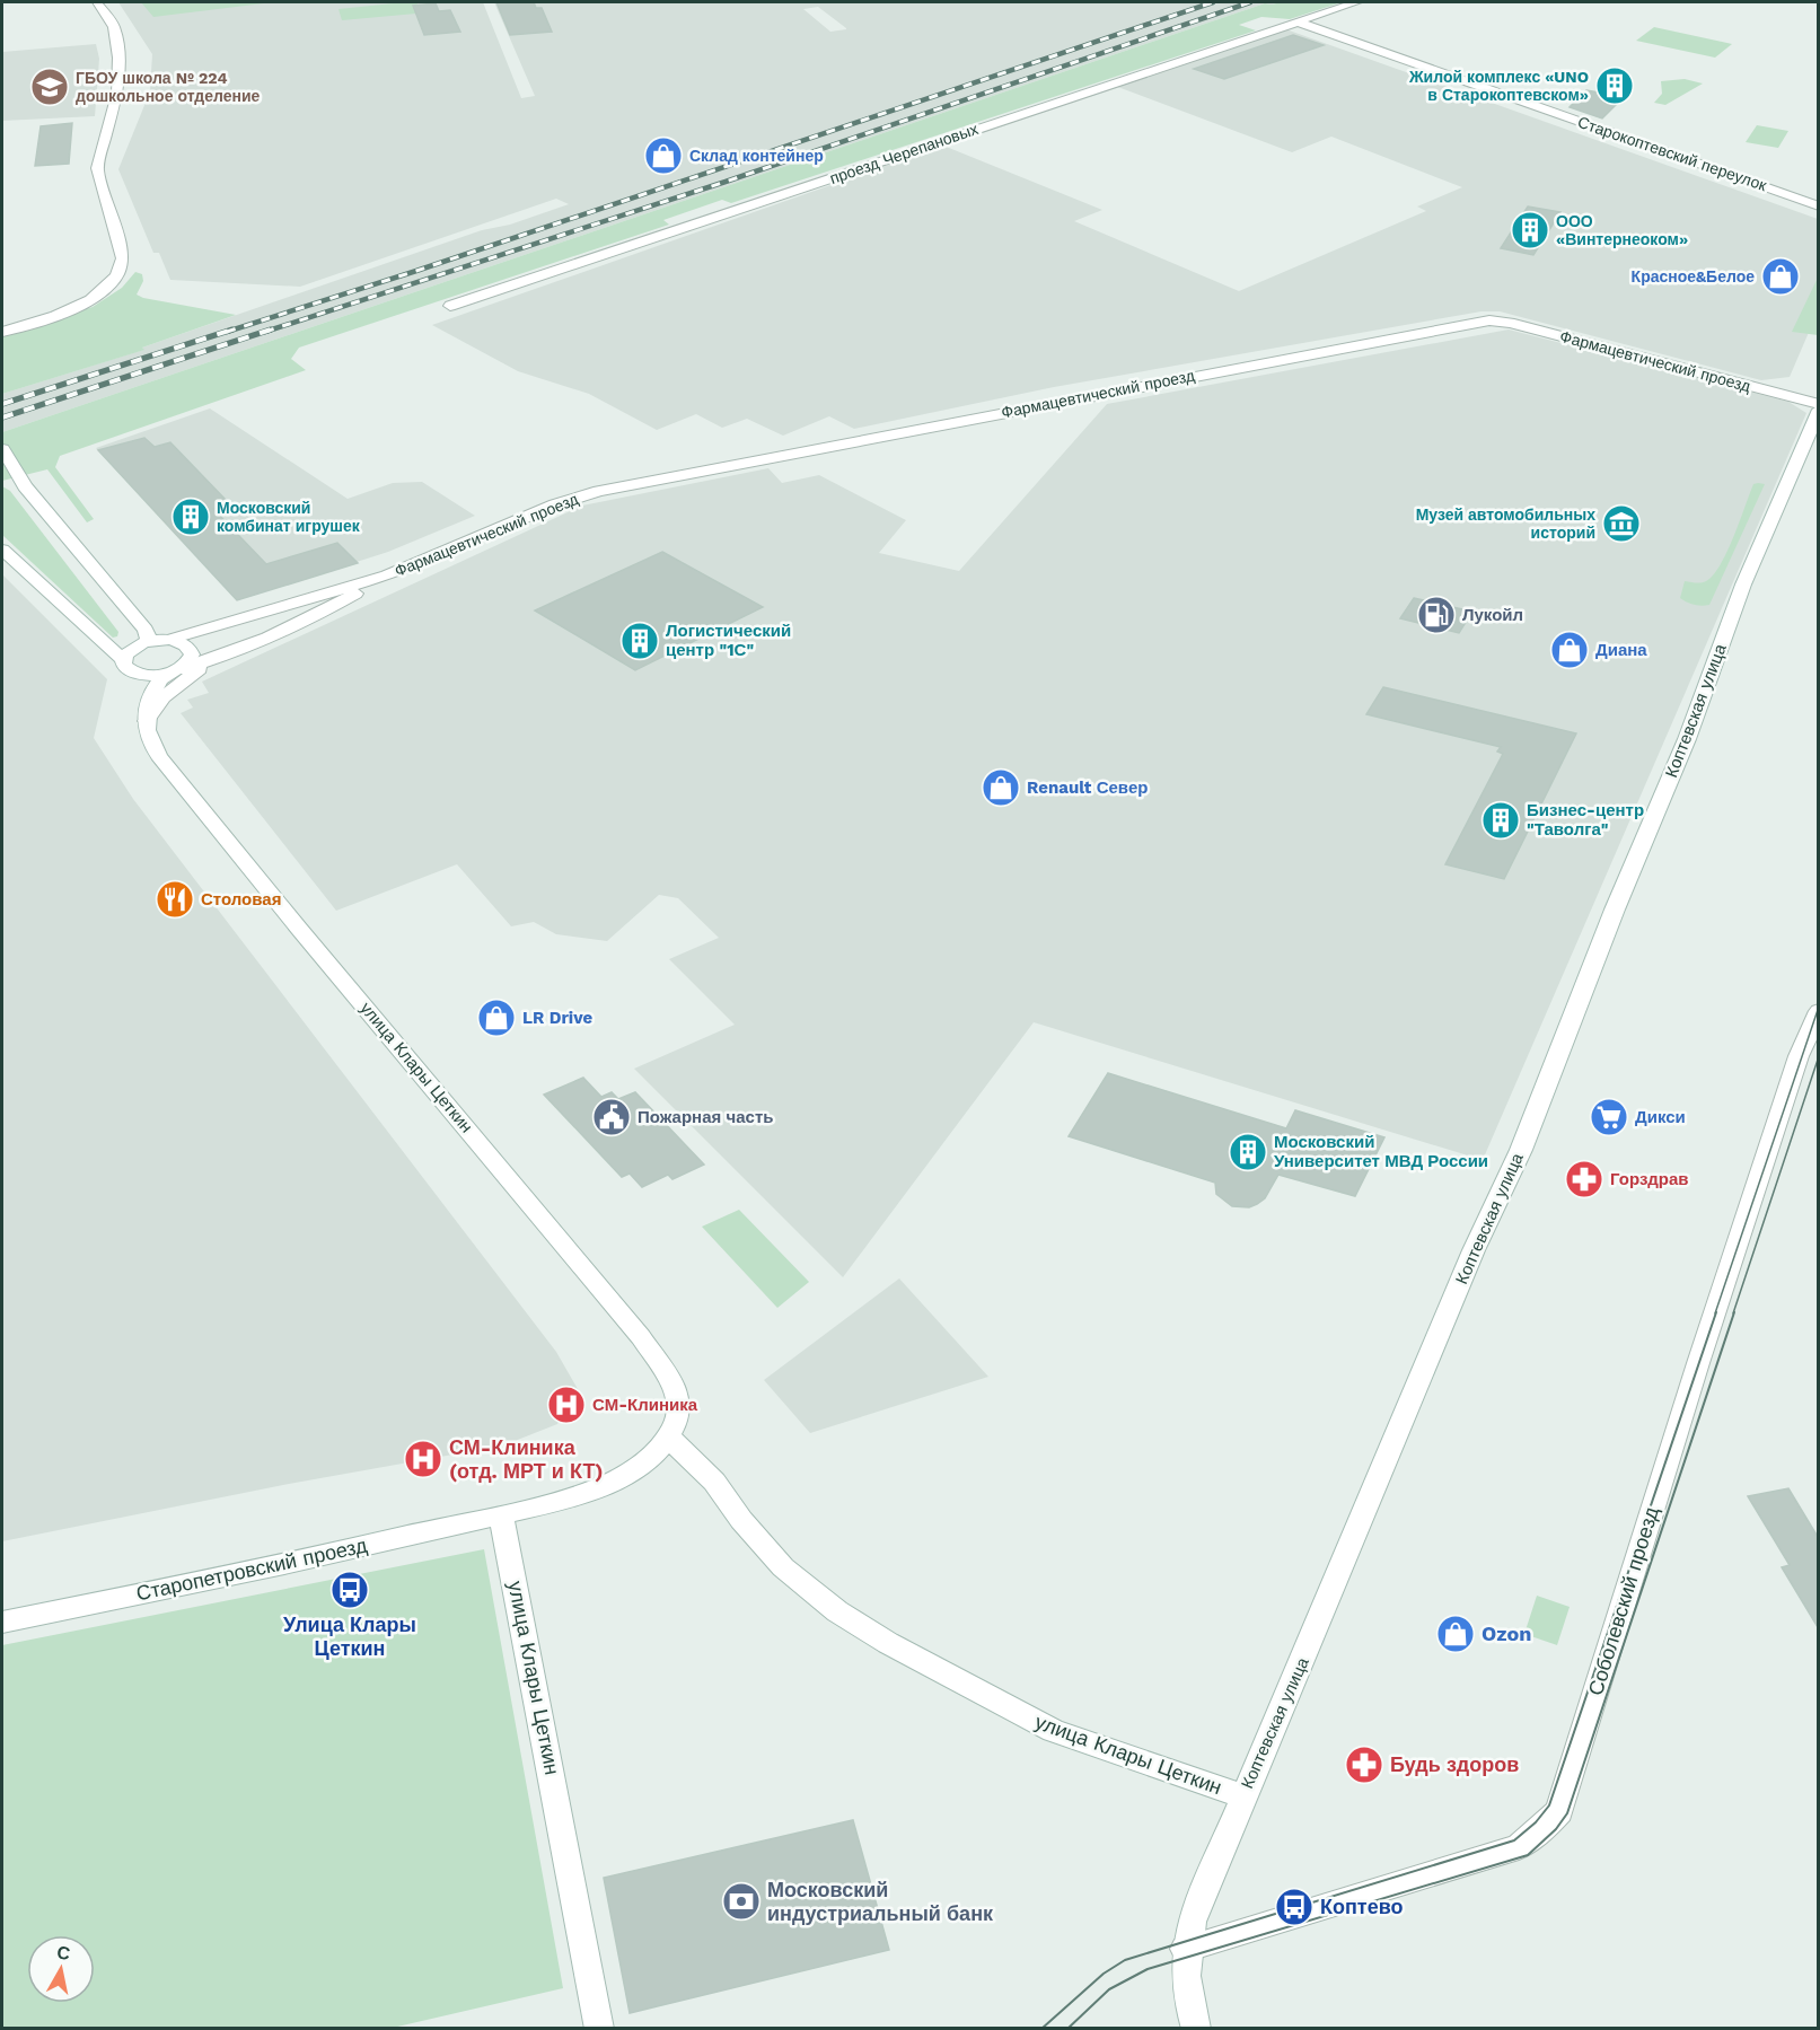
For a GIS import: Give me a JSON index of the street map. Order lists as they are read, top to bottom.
{
  "streets": {
    "street": [
      "проезд Черепановых",
      "Старокоптевский переулок",
      "Фармацевтический проезд",
      "Коптевская улица",
      "улица Клары Цеткин",
      "Старопетровский проезд",
      "Соболевский проезд"
    ]
  },
  "crossings": [
    ["проезд Черепановых", "Старокоптевский переулок"],
    ["Фармацевтический проезд", "улица Клары Цеткин"],
    ["Коптевская улица", "улица Клары Цеткин"],
    ["Коптевская улица", "Соболевский проезд"],
    ["улица Клары Цеткин", "Старопетровский проезд"]
  ],
  "places": {
    "building": [
      "Жилой комплекс «UNO в Старокоптевском»",
      "ООО «Винтернеоком»",
      "Московский комбинат игрушек",
      "Логистический центр \"1С\"",
      "Бизнес-центр \"Таволга\"",
      "Московский Университет МВД России"
    ],
    "school or university": ["ГБОУ школа № 224 дошкольное отделение"],
    "shop": [
      "Склад контейнер",
      "Красное&Белое",
      "Диана",
      "Renault Север",
      "LR Drive",
      "Ozon"
    ],
    "museum": ["Музей автомобильных историй"],
    "fuel station": ["Лукойл"],
    "restaurant": ["Столовая"],
    "public building": ["Пожарная часть"],
    "supermarket": ["Дикси"],
    "pharmacy": ["Горздрав", "Будь здоров"],
    "hospital": ["СМ-Клиника", "СМ-Клиника (отд. МРТ и КТ)"],
    "bus stop": ["Улица Клары Цеткин", "Коптево"],
    "bank": ["Московский индустриальный банк"]
  },
  "north": "top"
}
